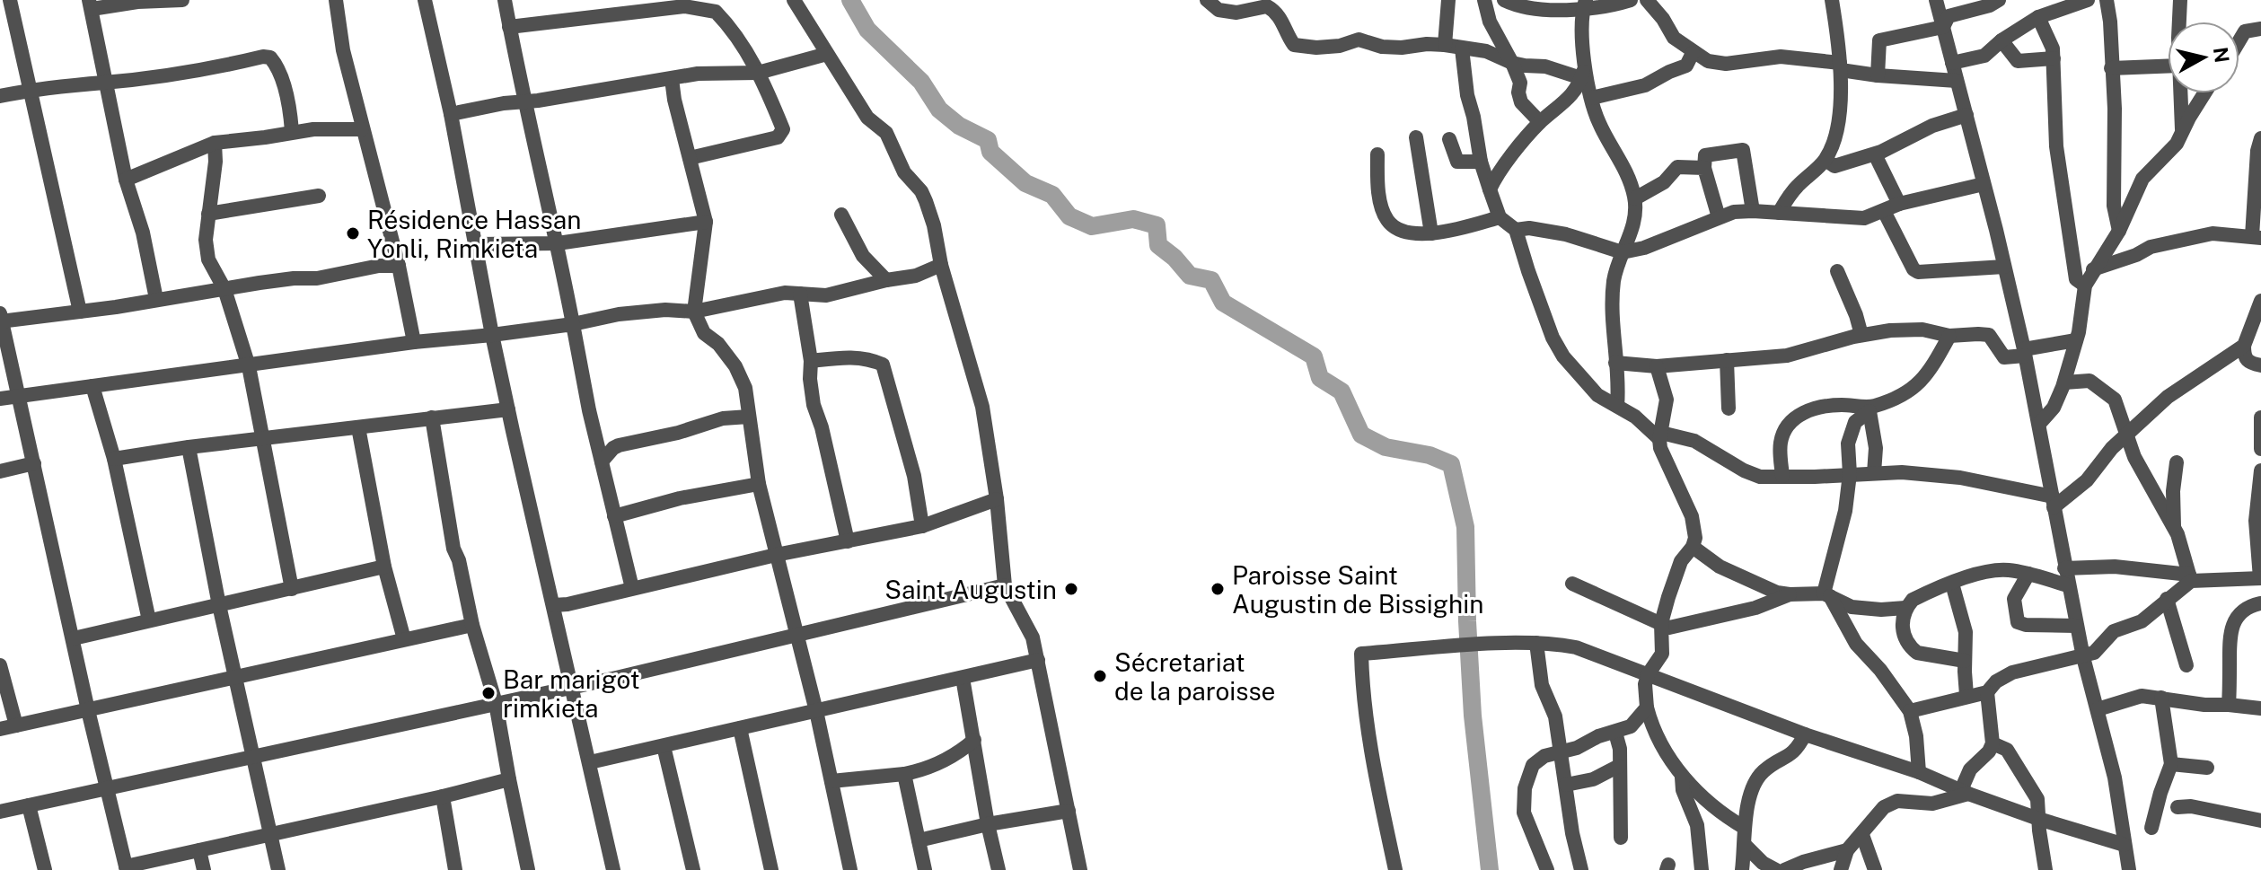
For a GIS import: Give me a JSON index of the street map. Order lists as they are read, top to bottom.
{
  "places": [
    "Résidence Hassan Yonli, Rimkieta",
    "Saint Augustin",
    "Paroisse Saint Augustin de Bissighin",
    "Sécretariat de la paroisse",
    "Bar marigot rimkieta"
  ],
  "north": "right"
}
